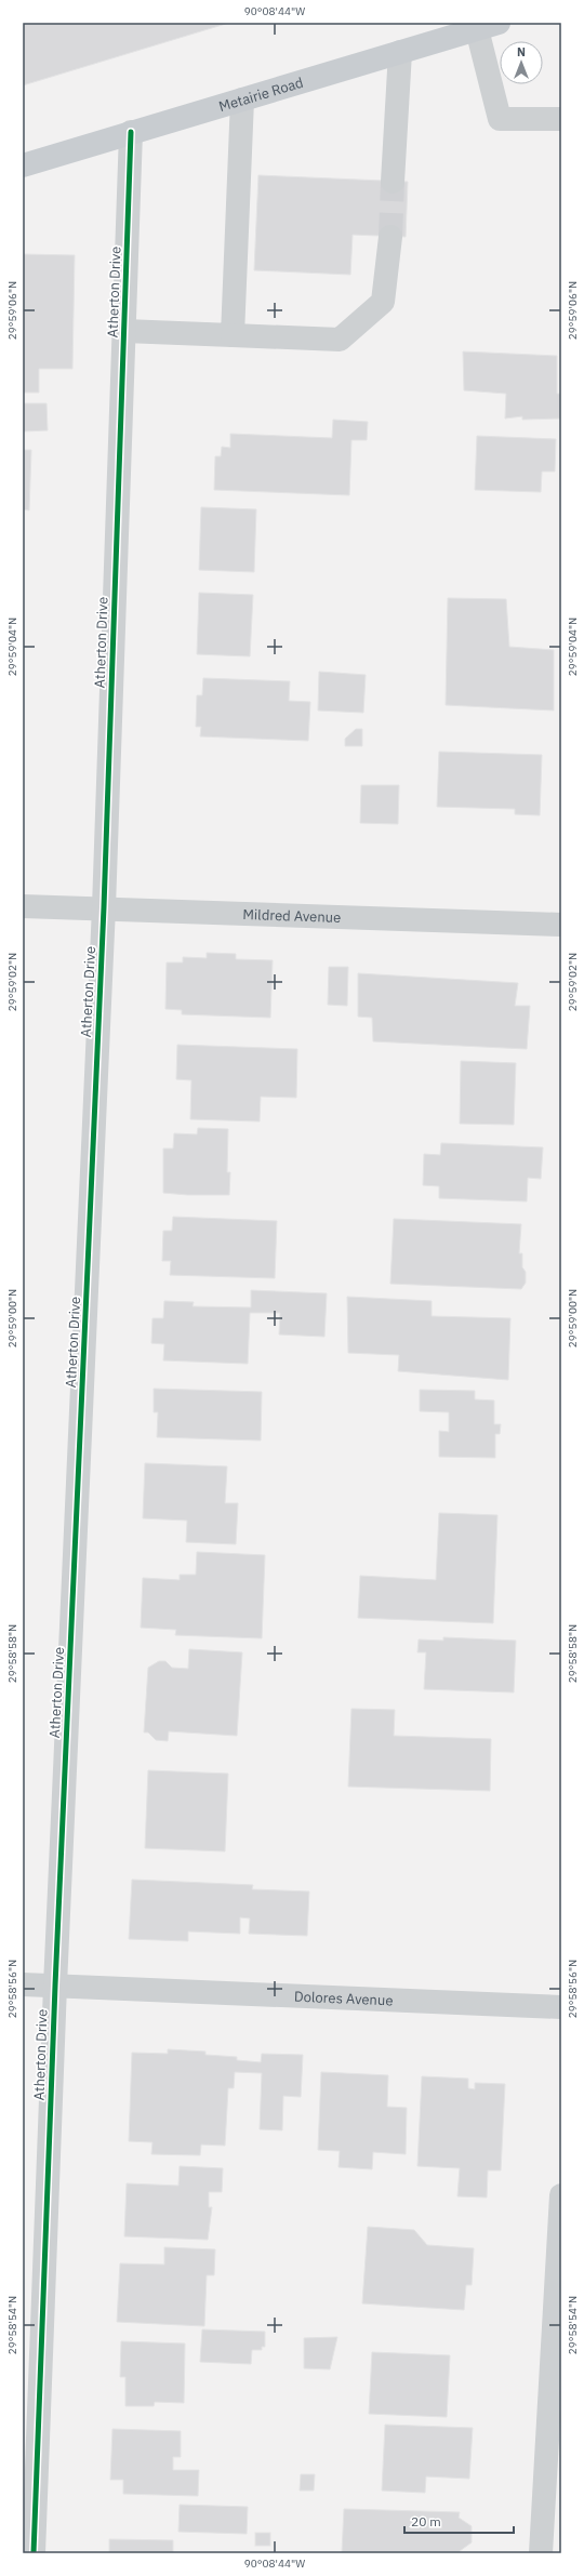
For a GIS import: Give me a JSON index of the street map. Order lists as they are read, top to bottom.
{
  "streets": {
    "main road": ["Metairie Road"],
    "street": ["Atherton Drive", "Mildred Avenue", "Dolores Avenue"]
  },
  "crossings": [
    ["Metairie Road", "Atherton Drive"],
    ["Atherton Drive", "Mildred Avenue"],
    ["Atherton Drive", "Dolores Avenue"]
  ],
  "scale_bar": "20 m",
  "north": "top",
  "coordinates": [
    "90°08'44\"W",
    "29°59'06\"N",
    "29°59'04\"N",
    "29°59'02\"N",
    "29°59'00\"N",
    "29°58'58\"N",
    "29°58'56\"N",
    "29°58'54\"N"
  ]
}
